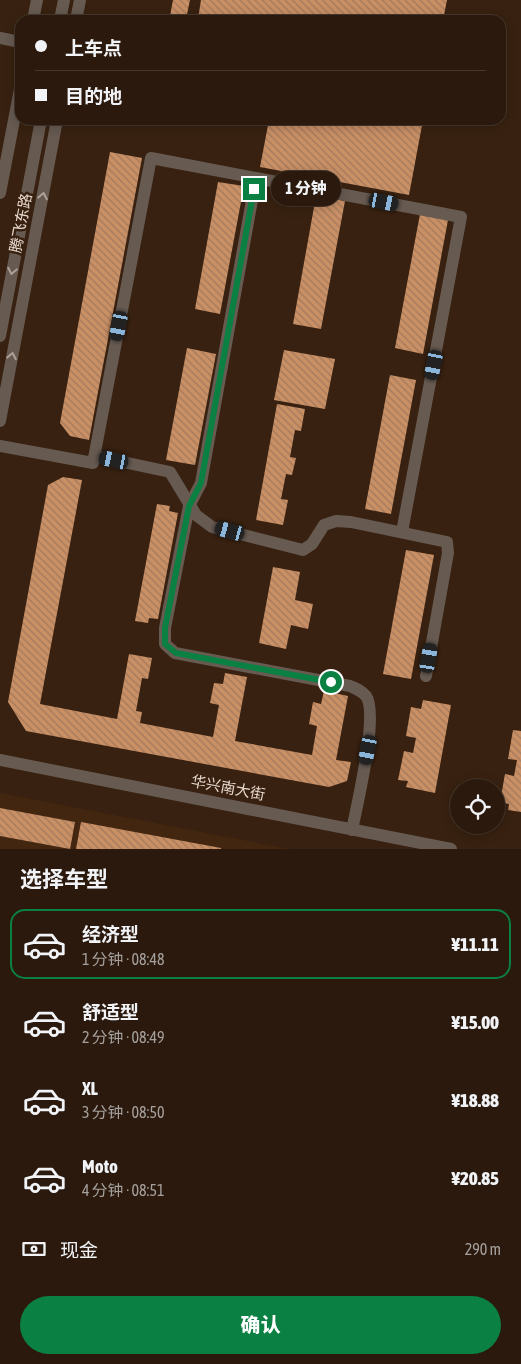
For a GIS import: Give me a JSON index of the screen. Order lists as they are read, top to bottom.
{
  "streets": {
    "street": ["腾飞东路", "华兴南大街"]
  },
  "page": {
    "banner": ["上车点", "目的地"],
    "bubble": "1 分钟",
    "heading": "选择车型",
    "list": [
      {
        "name": "经济型",
        "note": "1 分钟 · 08:48",
        "value": "¥11.11"
      },
      {
        "name": "舒适型",
        "note": "2 分钟 · 08:49",
        "value": "¥15.00"
      },
      {
        "name": "XL",
        "note": "3 分钟 · 08:50",
        "value": "¥18.88"
      },
      {
        "name": "Moto",
        "note": "4 分钟 · 08:51",
        "value": "¥20.85"
      }
    ],
    "pay": ["现金", "290 m"],
    "buttons": "确认"
  }
}
